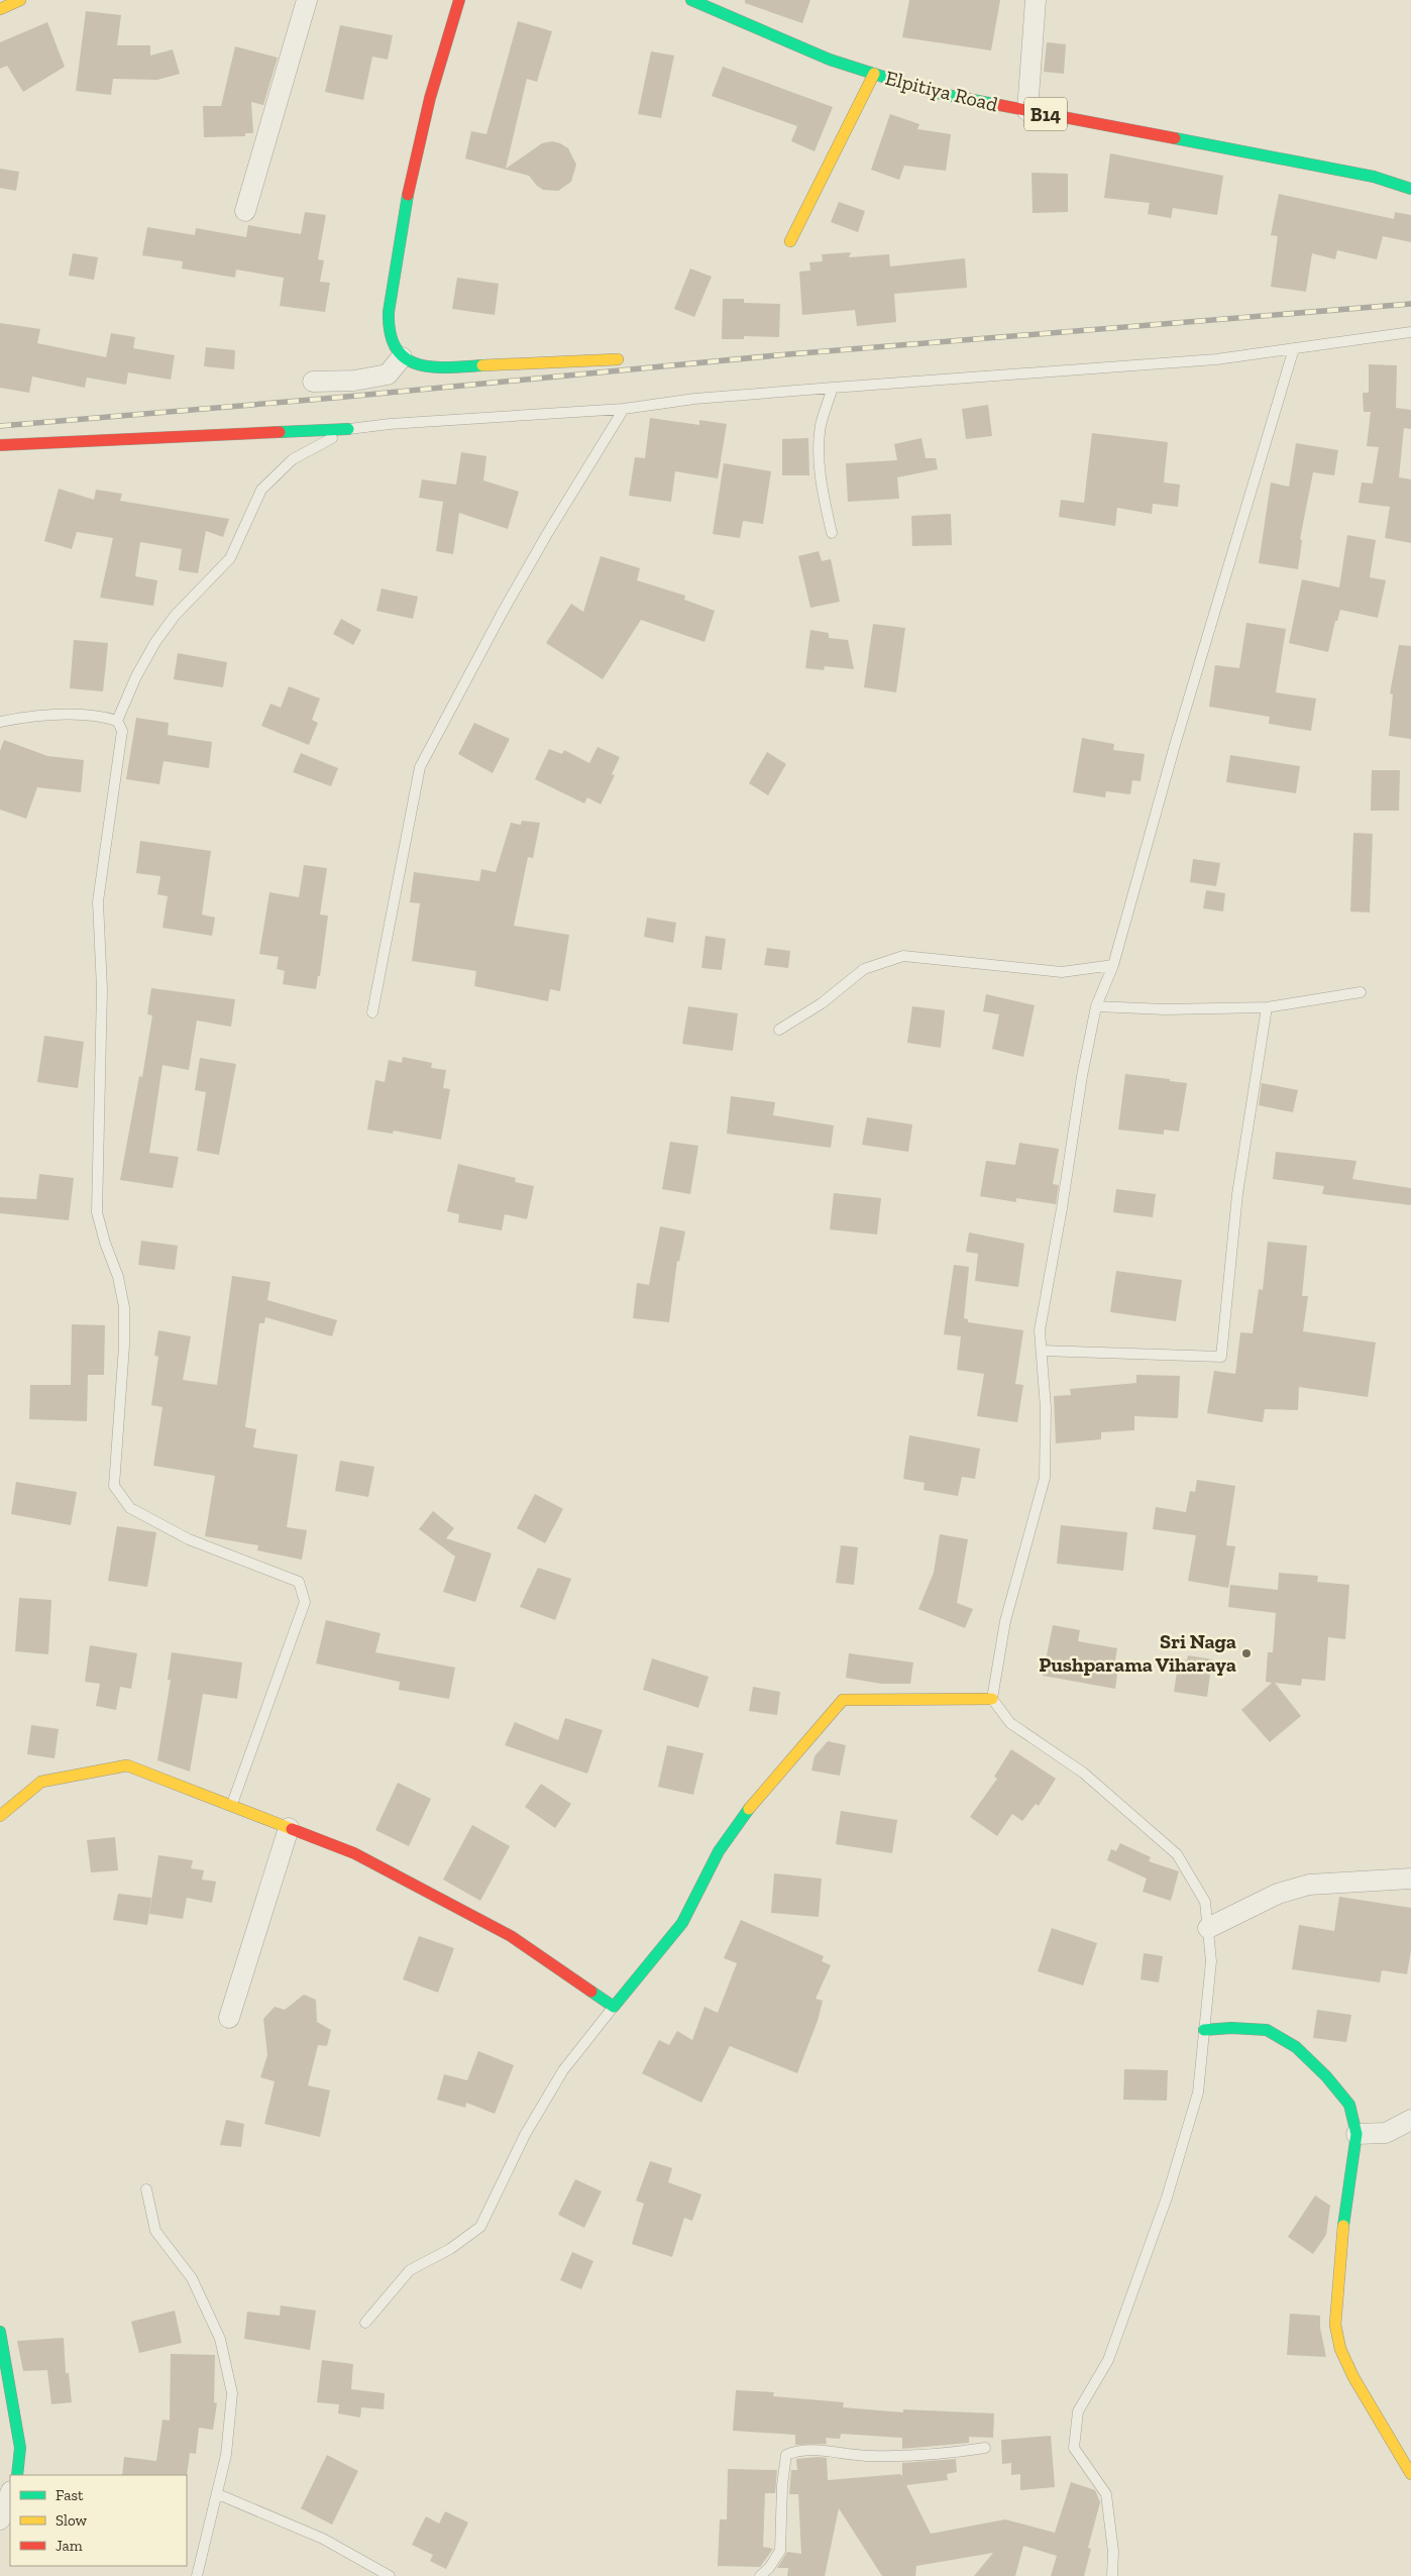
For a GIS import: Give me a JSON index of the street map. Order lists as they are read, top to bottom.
{
  "streets": {
    "street": ["Elpitiya Road", "B14"]
  },
  "places": ["Sri Naga Pushparama Viharaya"],
  "legend": ["Fast", "Slow", "Jam"]
}
